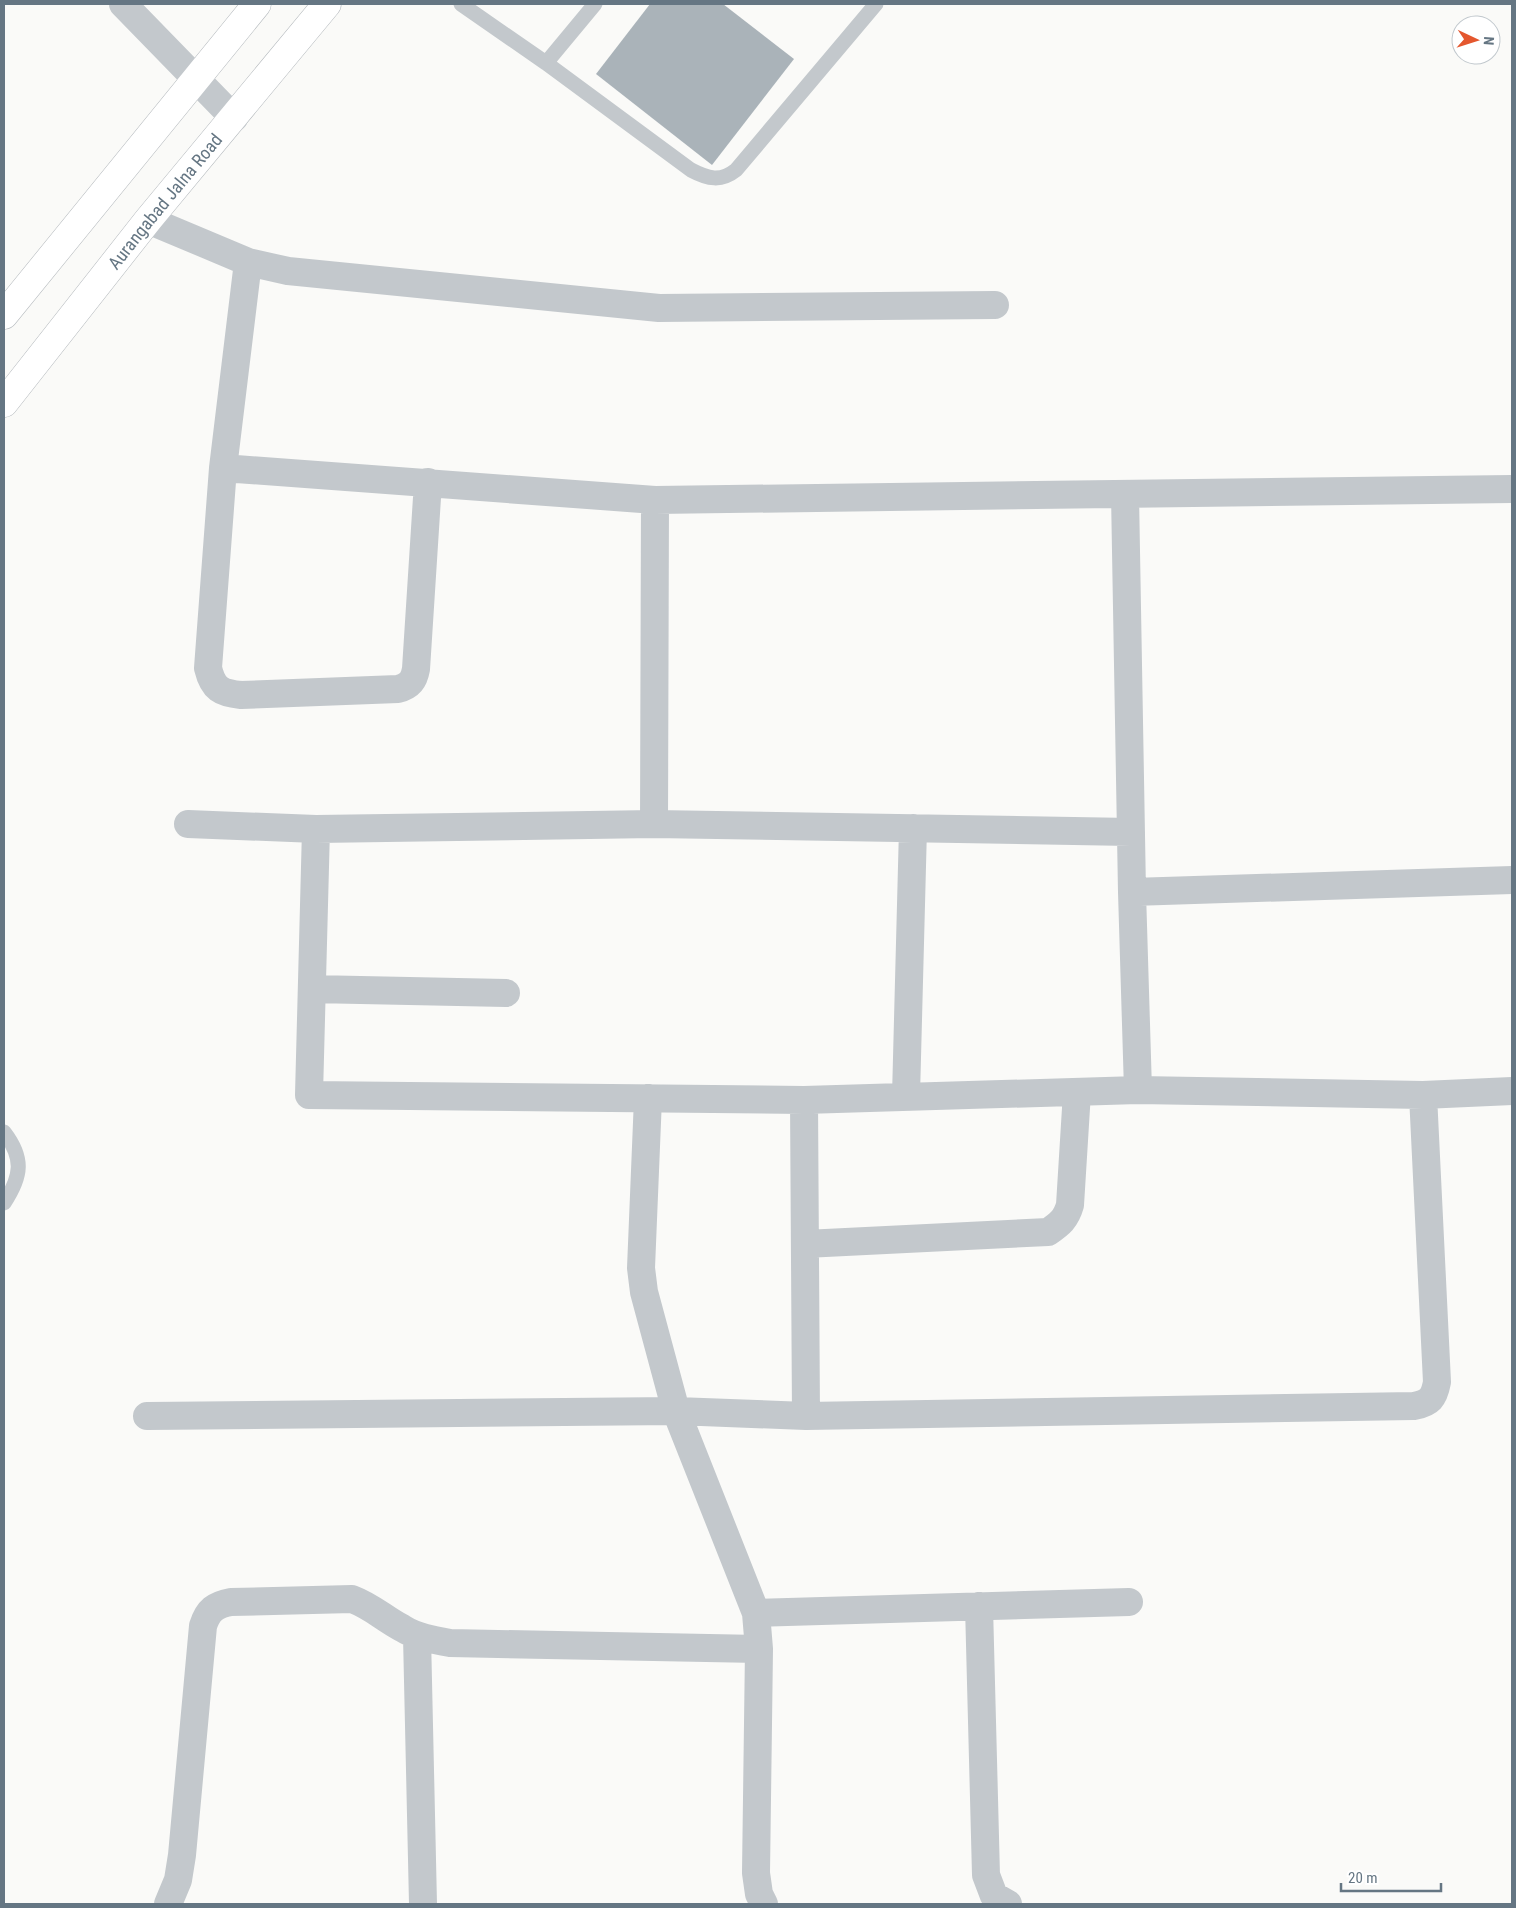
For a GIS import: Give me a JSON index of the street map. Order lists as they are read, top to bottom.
{
  "streets": {
    "highway": ["Aurangabad Jalna Road"]
  },
  "scale_bar": "20 m",
  "north": "right"
}
